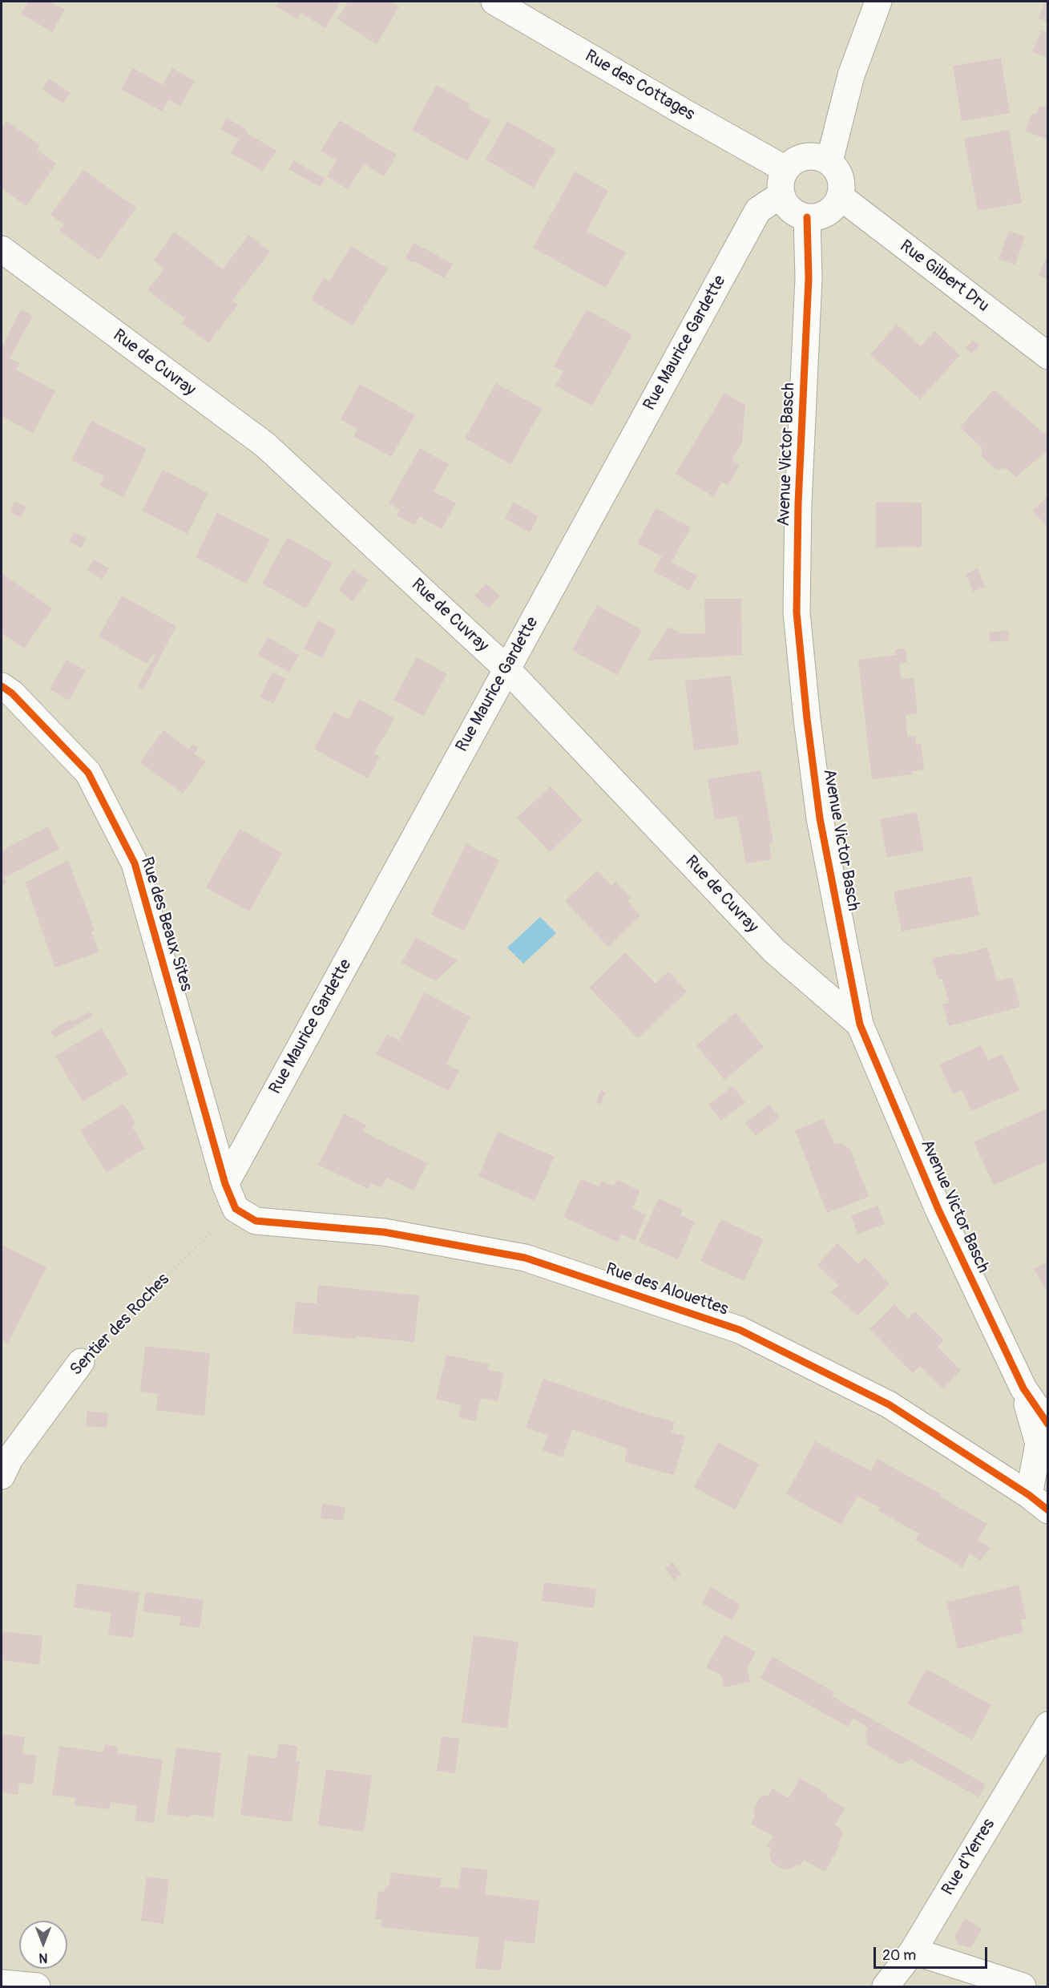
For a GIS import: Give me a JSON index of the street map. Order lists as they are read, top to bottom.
{
  "streets": {
    "street": [
      "Rue des Cottages",
      "Rue Gilbert Dru",
      "Rue Maurice Gardette",
      "Rue de Cuvray",
      "Avenue Victor Basch",
      "Rue des Beaux Sites",
      "Rue des Alouettes",
      "Sentier des Roches",
      "Rue d'Yerres"
    ]
  },
  "crossings": [
    ["Rue des Cottages", "Rue Gilbert Dru"],
    ["Rue des Cottages", "Rue Maurice Gardette"],
    ["Rue des Cottages", "Avenue Victor Basch"],
    ["Rue Gilbert Dru", "Rue Maurice Gardette"],
    ["Rue Gilbert Dru", "Avenue Victor Basch"],
    ["Rue Maurice Gardette", "Rue de Cuvray"],
    ["Rue Maurice Gardette", "Avenue Victor Basch"],
    ["Rue Maurice Gardette", "Rue des Beaux Sites"],
    ["Rue de Cuvray", "Avenue Victor Basch"],
    ["Avenue Victor Basch", "Rue des Alouettes"],
    ["Rue des Beaux Sites", "Rue des Alouettes"],
    ["Rue des Beaux Sites", "Sentier des Roches"],
    ["Rue des Alouettes", "Sentier des Roches"]
  ],
  "scale_bar": "20 m",
  "north": "bottom"
}
